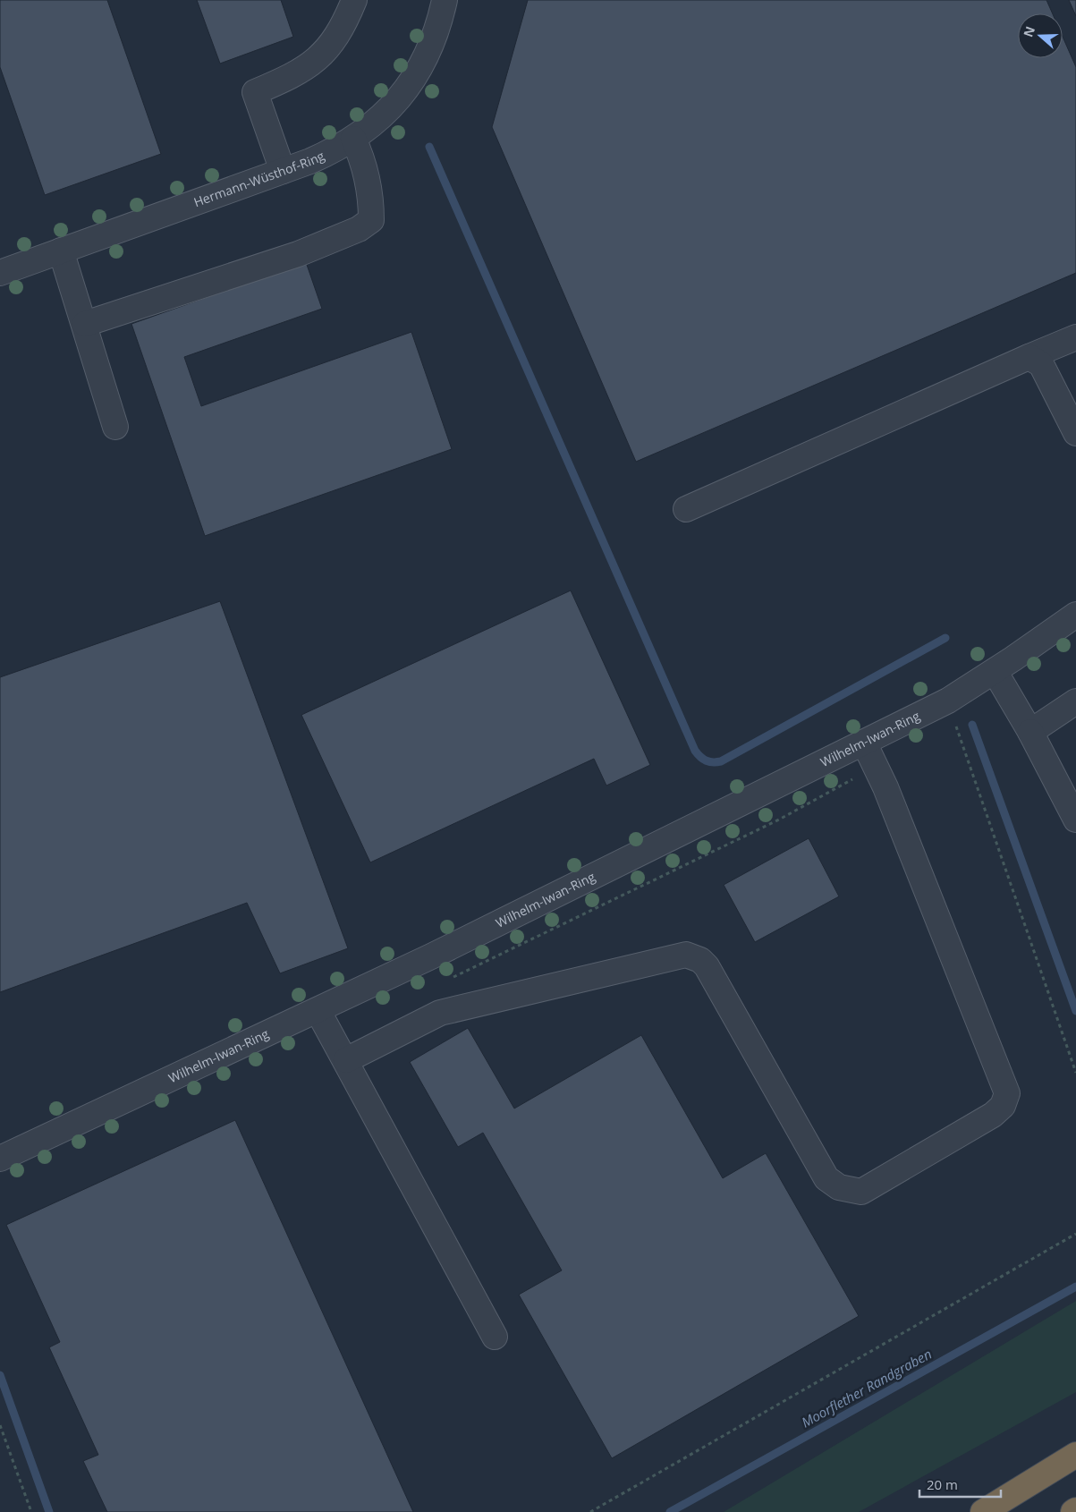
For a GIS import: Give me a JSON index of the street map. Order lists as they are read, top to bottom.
{
  "streets": {
    "street": ["Hermann-Wüsthof-Ring", "Wilhelm-Iwan-Ring"]
  },
  "water": ["Moorflether Randgraben"],
  "scale_bar": "20 m",
  "north": "left"
}
